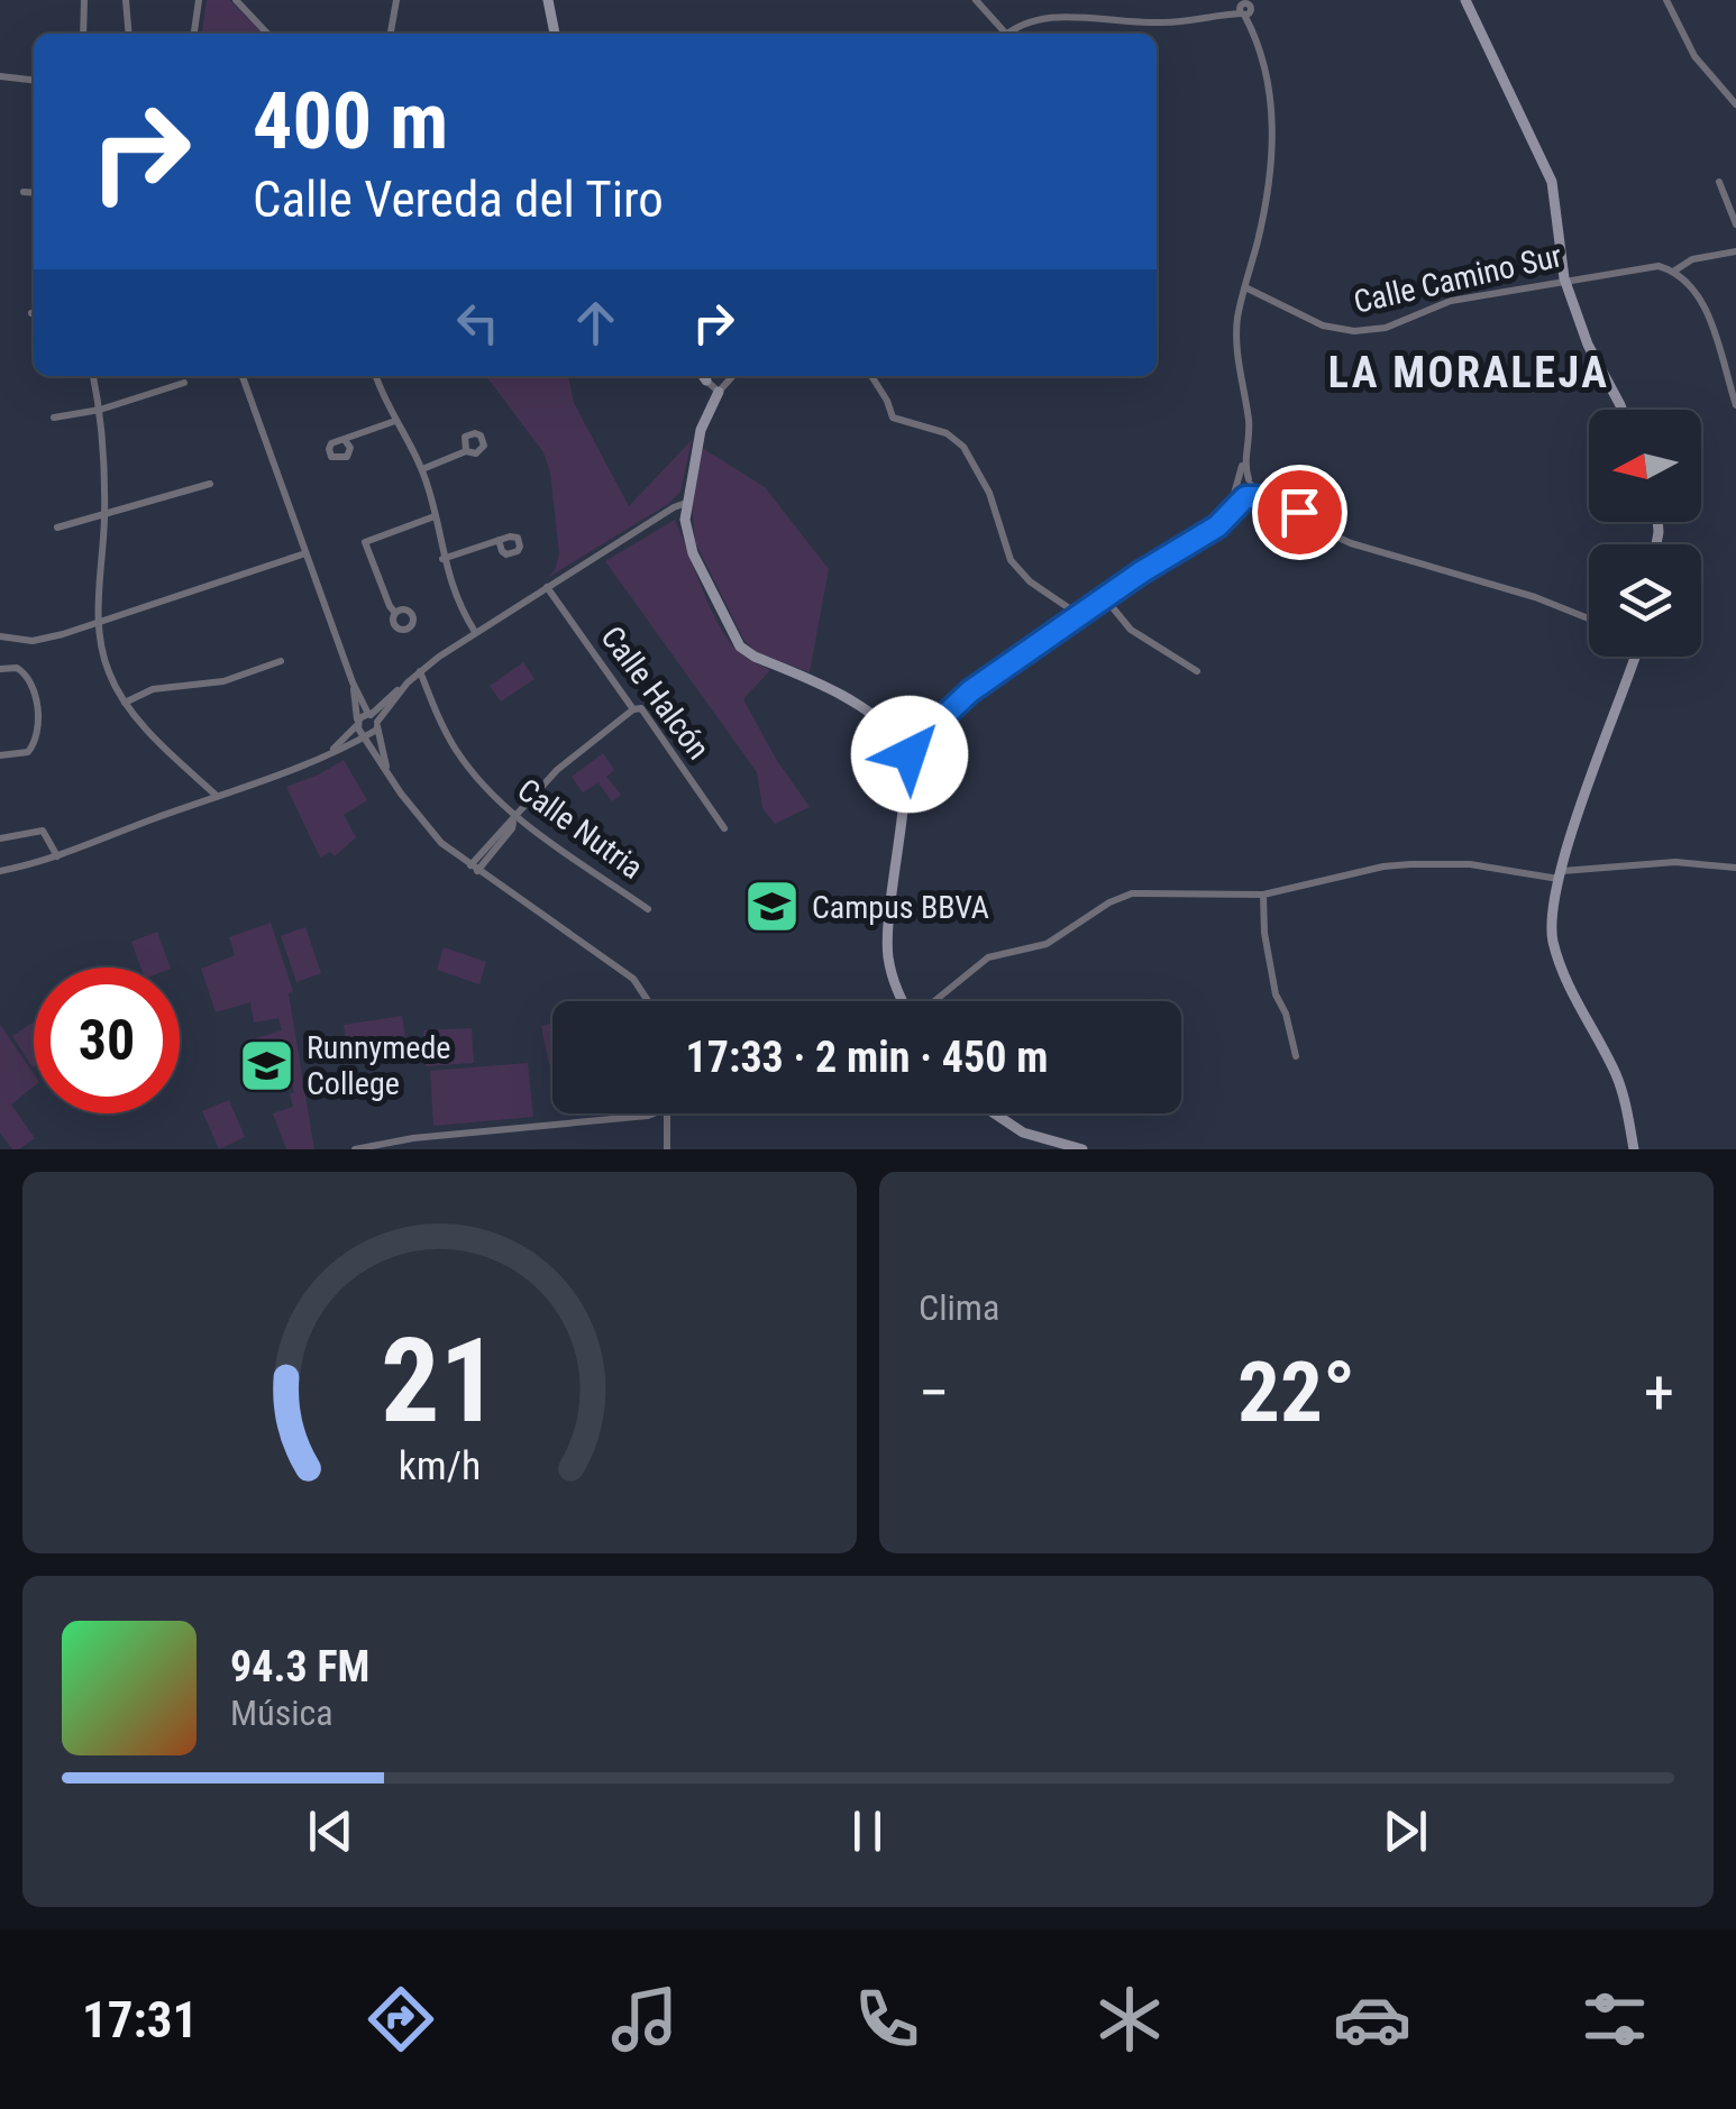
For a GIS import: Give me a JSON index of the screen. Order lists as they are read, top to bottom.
{
  "streets": {
    "street": ["Calle Camino Sur", "Calle Halcón", "Calle Nutria"]
  },
  "districts": ["LA MORALEJA"],
  "places": {
    "school or university": ["Campus BBVA", "Runnymede College"]
  },
  "north": "left",
  "page": {
    "turn": ["400 m", "Calle Vereda del Tiro"],
    "limit": "30",
    "trip": "17:33 · 2 min · 450 m",
    "tile": "Clima",
    "heat": ["−", "22°", "+"],
    "song": ["94.3 FM", "Música"],
    "tabs": "17:31",
    "gauge": ["21", "km/h"]
  }
}
